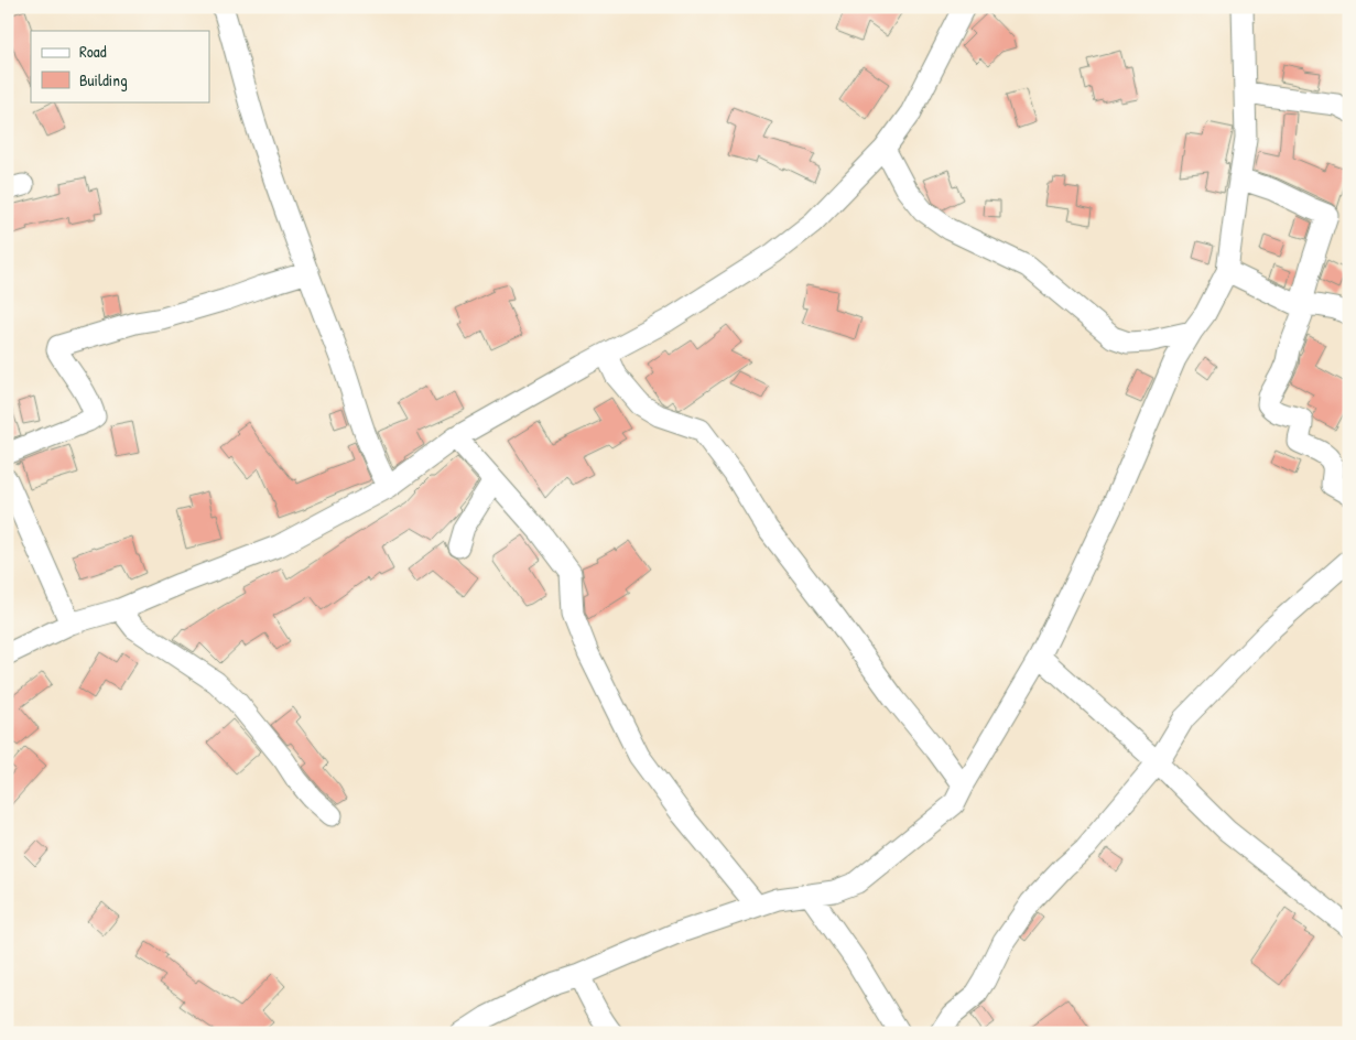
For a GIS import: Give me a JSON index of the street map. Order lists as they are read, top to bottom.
{
  "legend": ["Road", "Building"]
}
